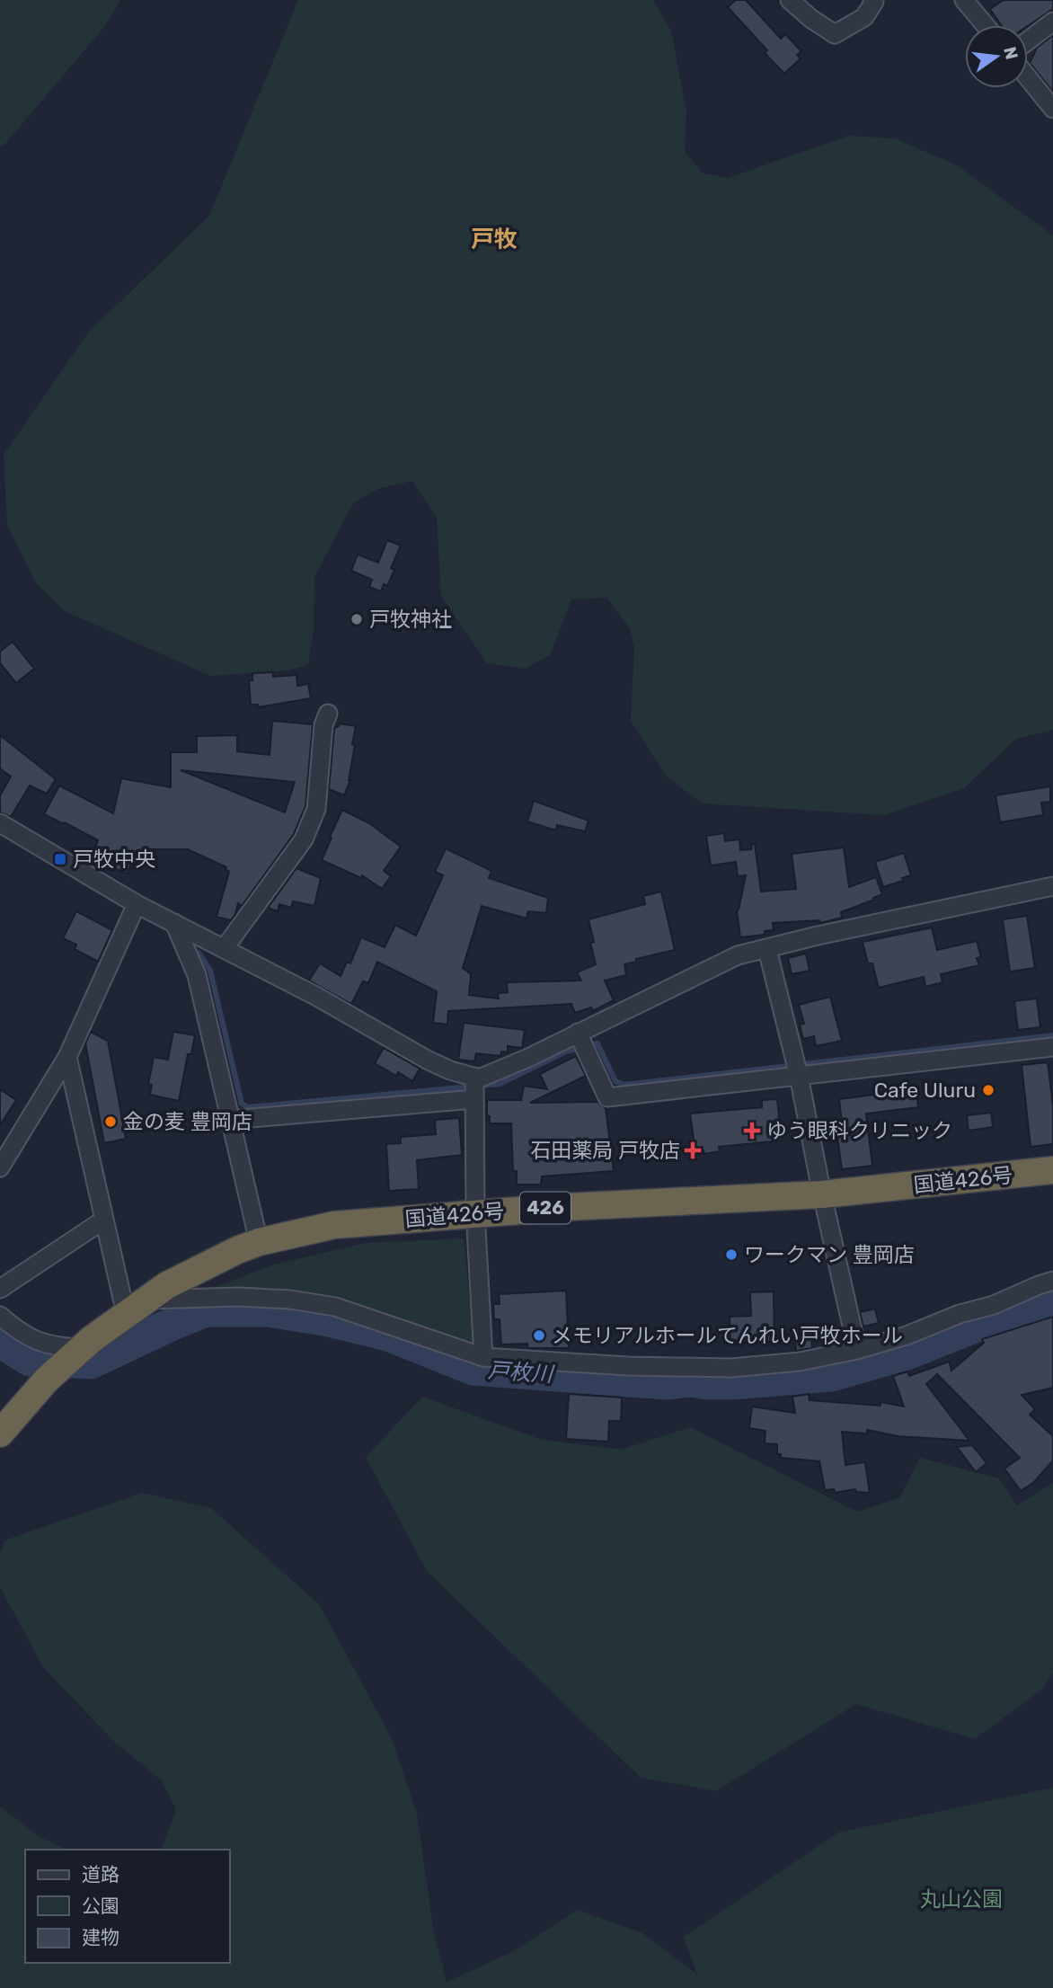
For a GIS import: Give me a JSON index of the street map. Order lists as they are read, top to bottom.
{
  "streets": {
    "highway": ["国道426号", "426"]
  },
  "districts": ["戸牧"],
  "water": ["戸枚川"],
  "parks": ["丸山公園"],
  "places": {
    "other": [
      "戸牧神社",
      "Cafe Uluru",
      "金の麦 豊岡店",
      "ワークマン 豊岡店",
      "メモリアルホールてんれい戸牧ホール"
    ],
    "transit": ["戸牧中央"],
    "health": ["ゆう眼科クリニック", "石田薬局 戸牧店"]
  },
  "legend": ["道路", "公園", "建物"],
  "north": "right"
}
